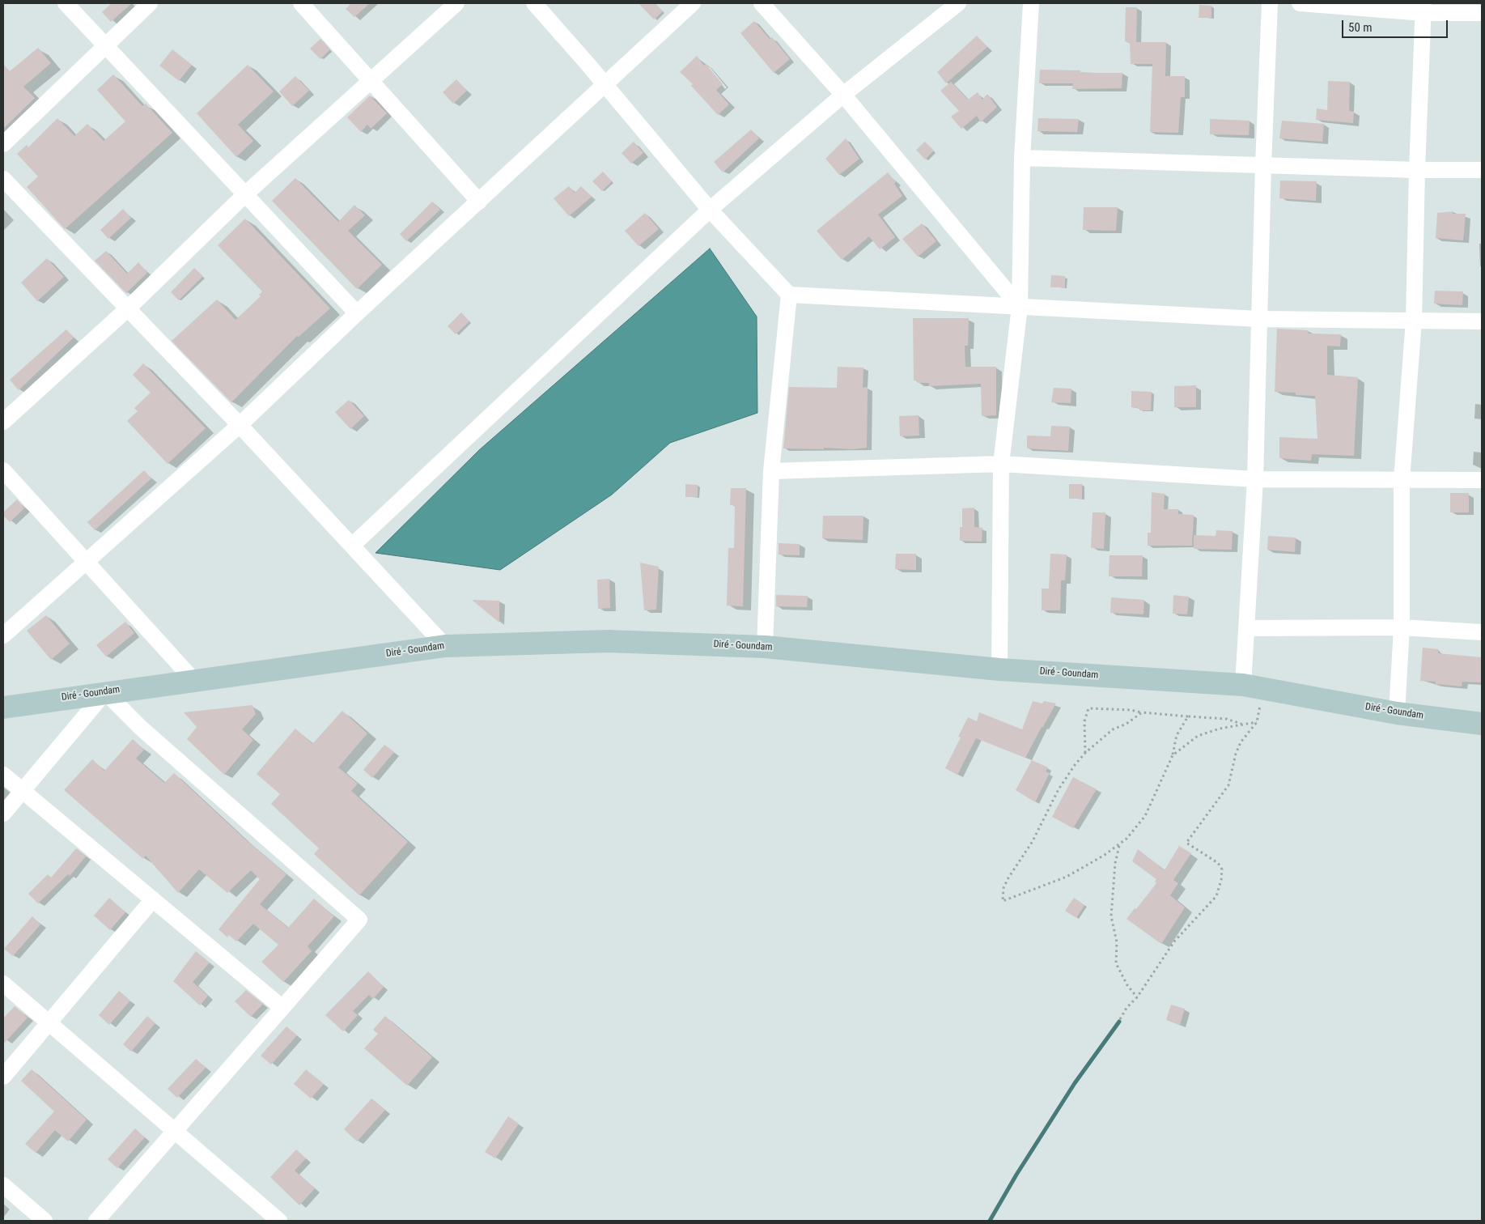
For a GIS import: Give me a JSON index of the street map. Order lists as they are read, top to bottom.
{
  "streets": {
    "main road": ["Diré - Goundam"]
  },
  "scale_bar": "50 m"
}
